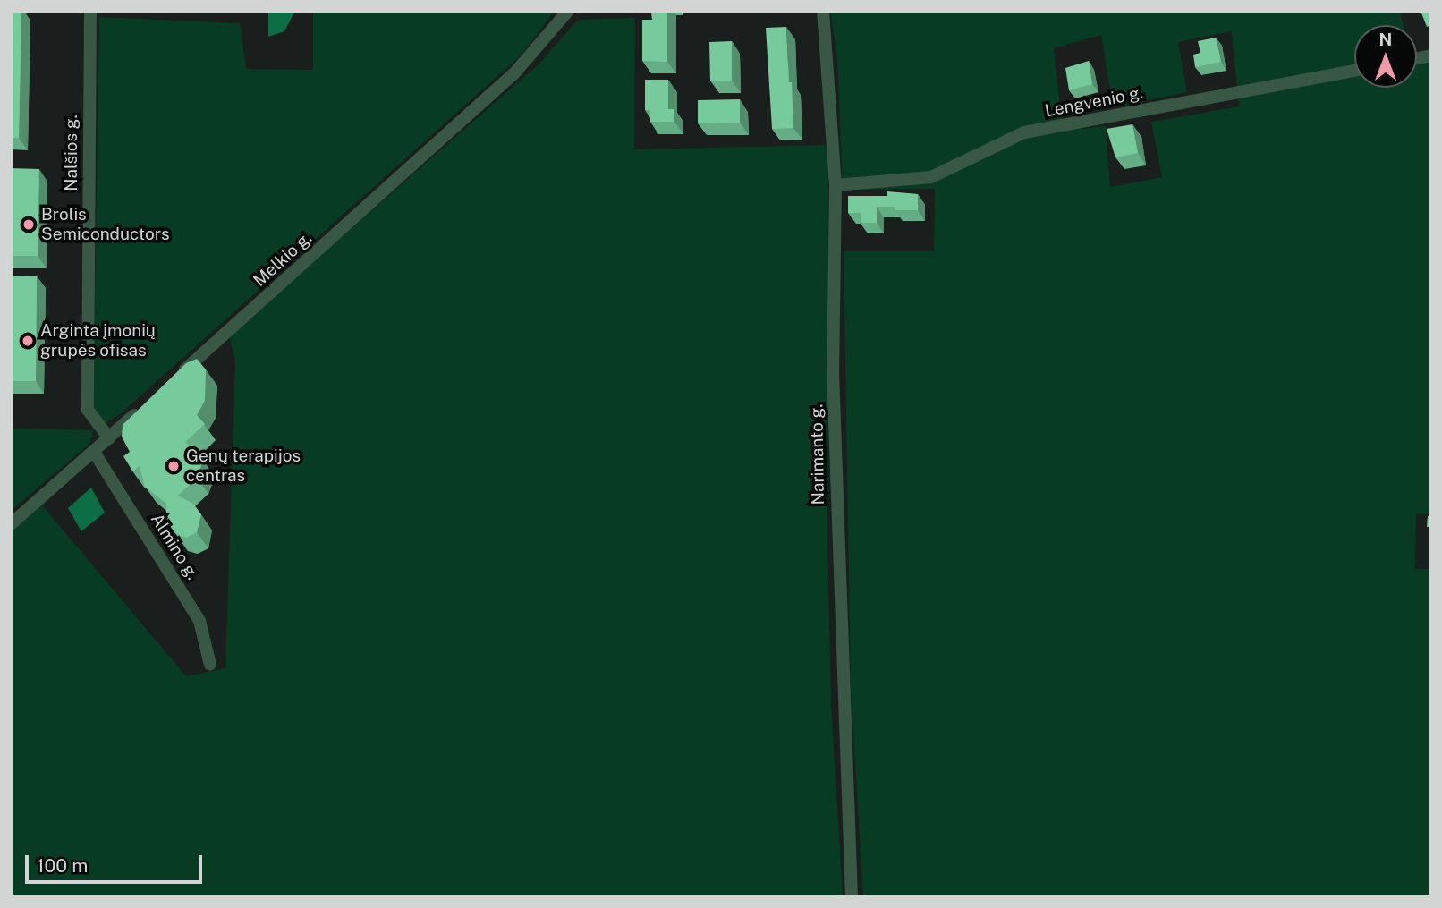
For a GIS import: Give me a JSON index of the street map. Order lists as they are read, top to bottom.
{
  "streets": {
    "street": [
      "Lengvenio g.",
      "Nalšios g.",
      "Melkio g.",
      "Narimanto g.",
      "Almino g."
    ]
  },
  "crossings": [
    ["Lengvenio g.", "Narimanto g."]
  ],
  "places": ["Brolis Semiconductors", "Arginta įmonių grupės ofisas", "Genų terapijos centras"],
  "scale_bar": "100 m",
  "north": "top"
}
